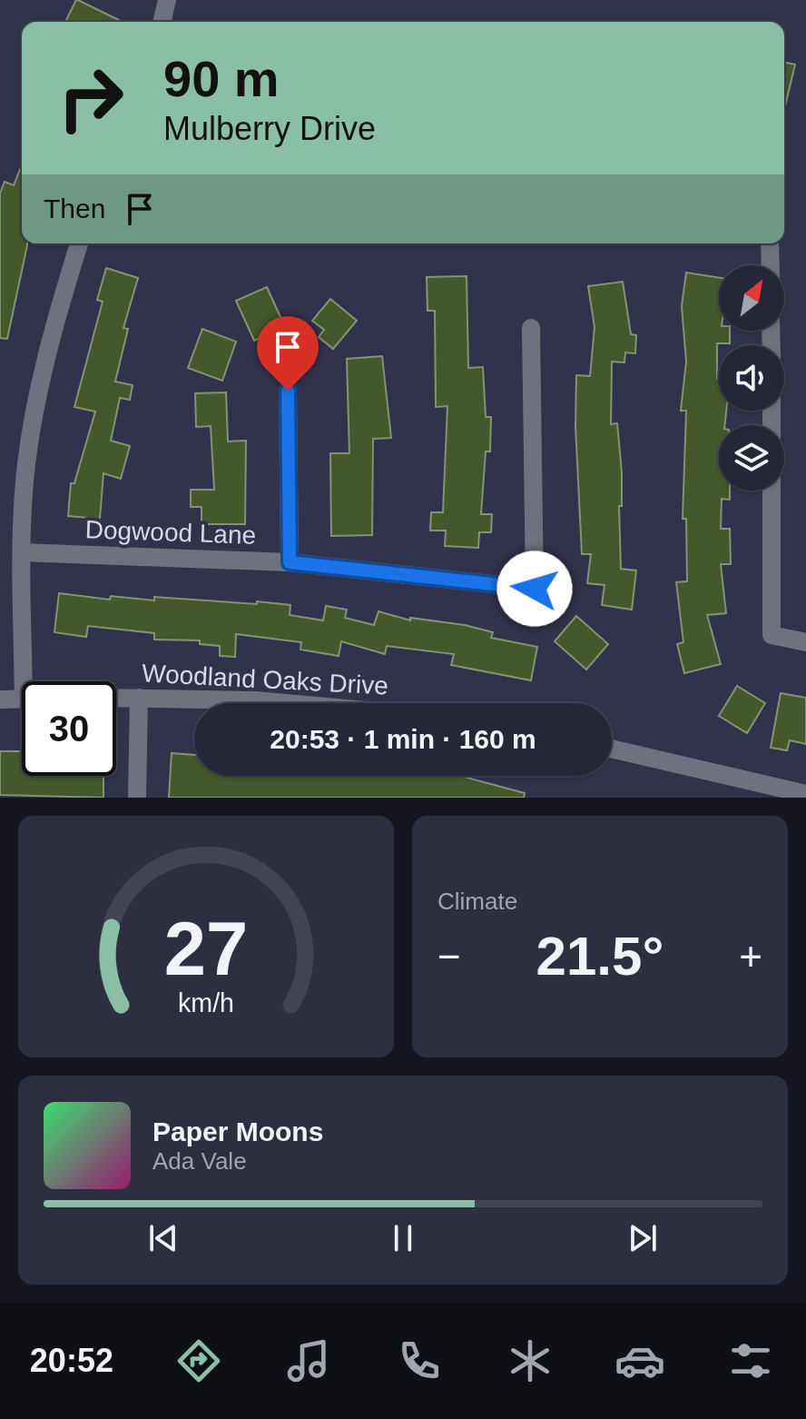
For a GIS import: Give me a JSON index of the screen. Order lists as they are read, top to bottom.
{
  "streets": {
    "street": ["Dogwood Lane", "Woodland Oaks Drive"]
  },
  "north": "top right",
  "page": {
    "turn": ["90 m", "Mulberry Drive"],
    "then": "Then",
    "limit": "30",
    "trip": "20:53 · 1 min · 160 m",
    "tile": "Climate",
    "heat": ["−", "21.5°", "+"],
    "song": ["Paper Moons", "Ada Vale"],
    "tabs": "20:52",
    "gauge": ["27", "km/h"]
  }
}
